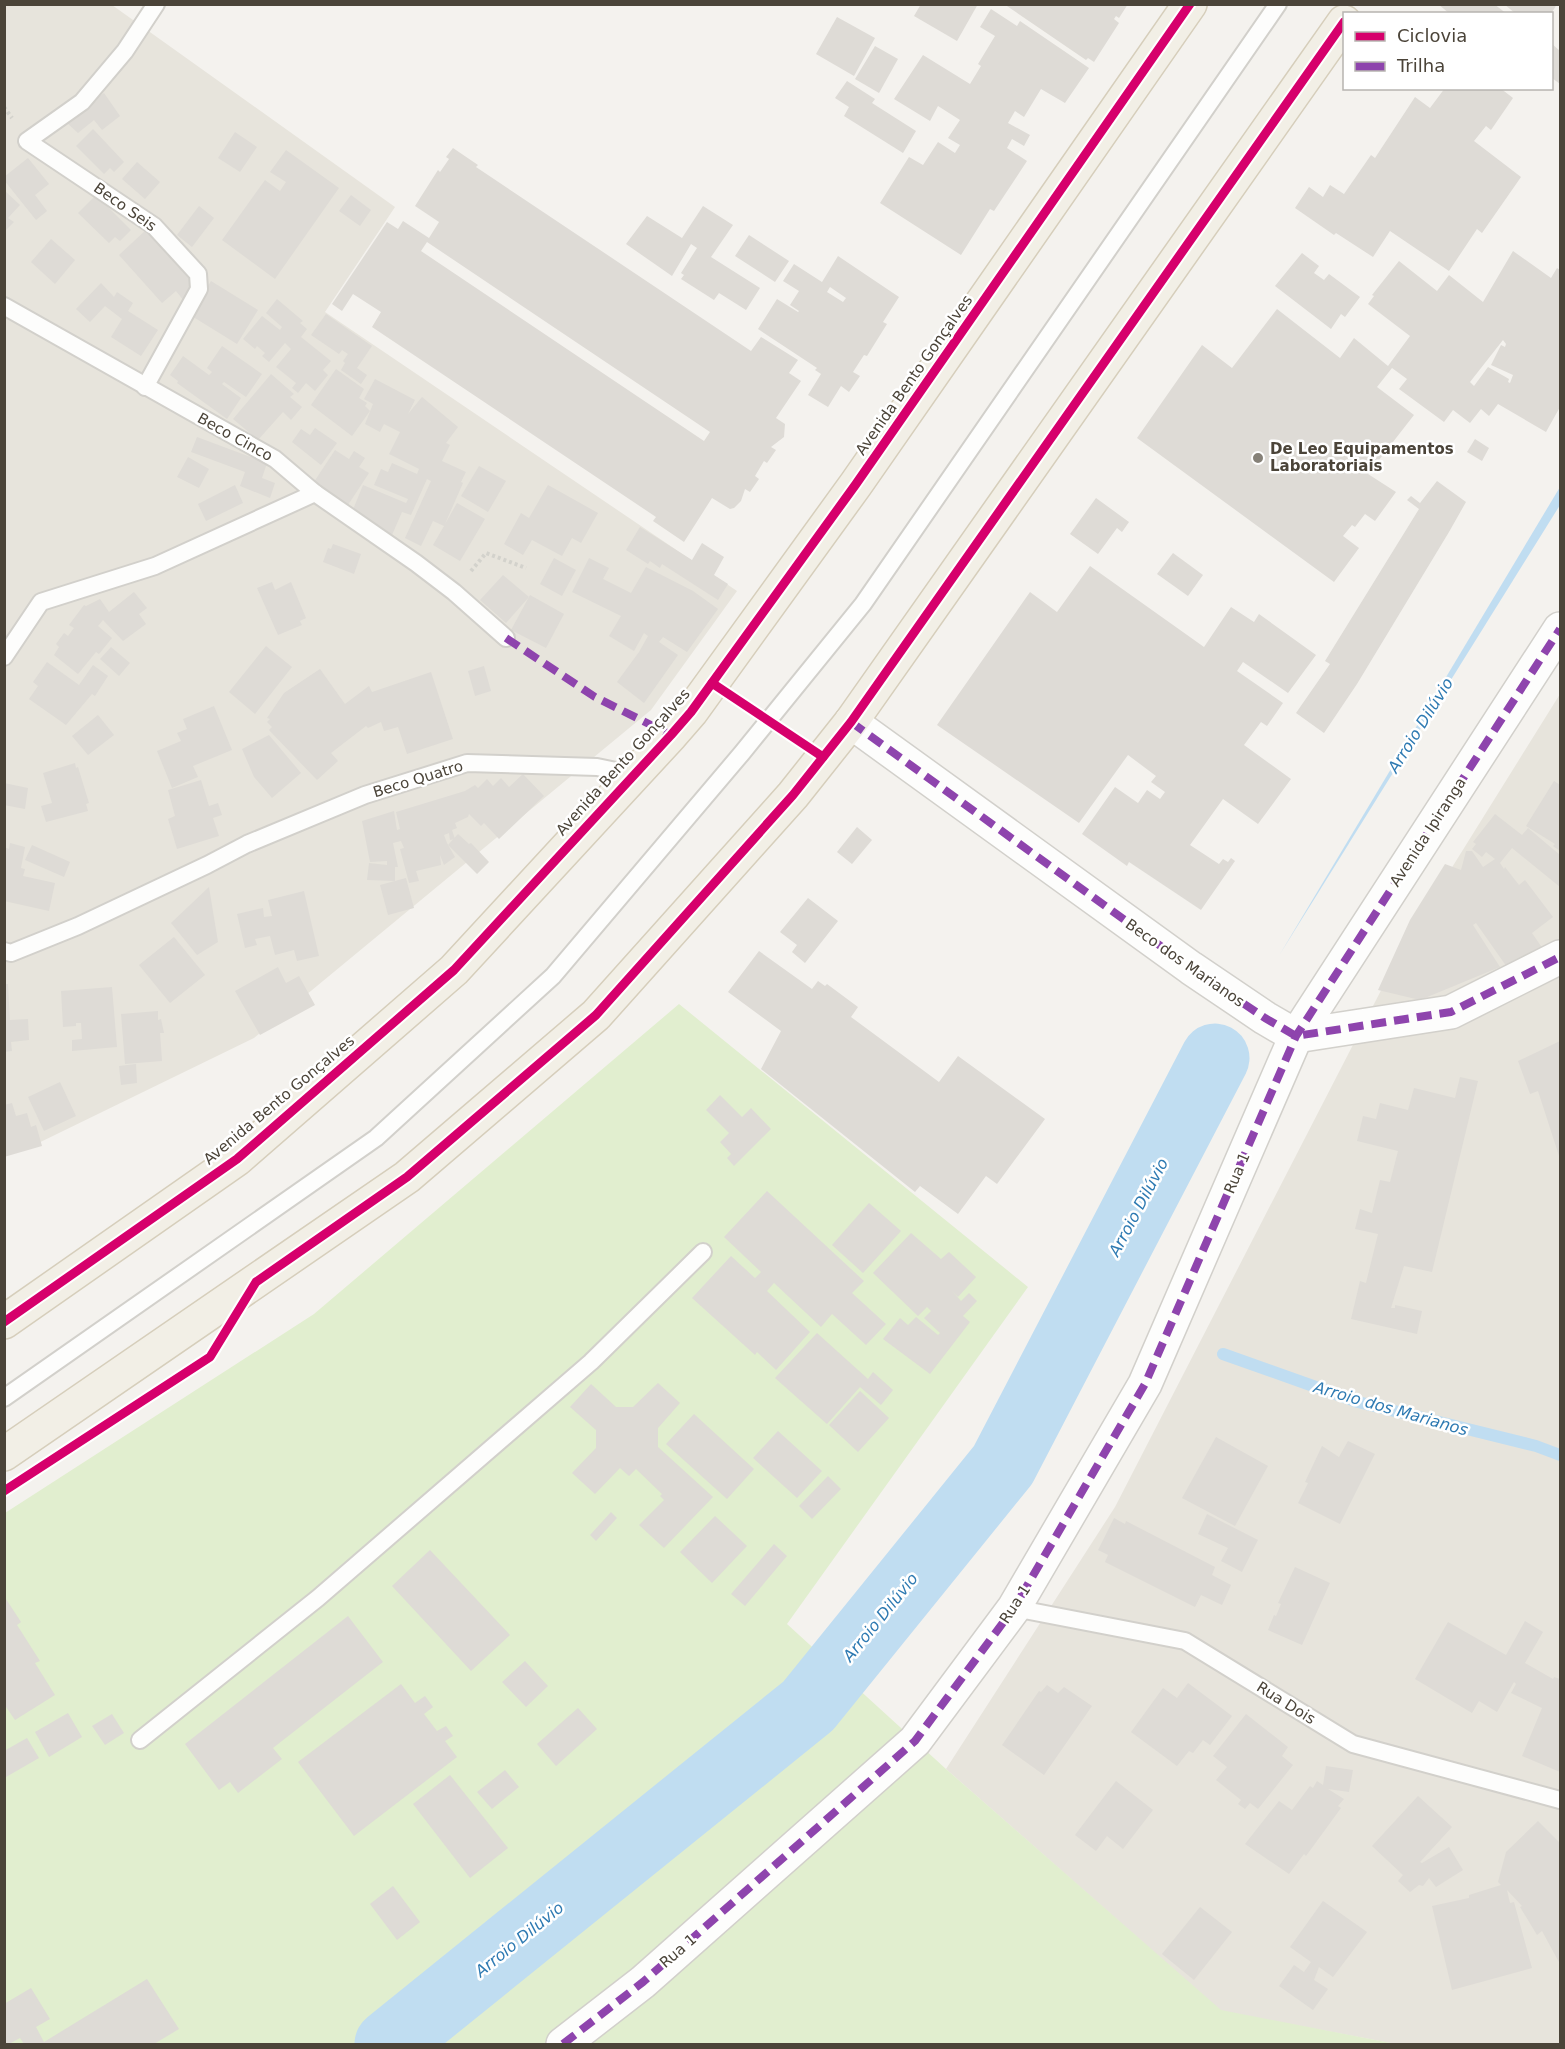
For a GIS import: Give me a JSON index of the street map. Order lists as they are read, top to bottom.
{
  "streets": {
    "main road": ["Avenida Bento Gonçalves"],
    "street": ["Avenida Ipiranga", "Beco dos Marianos", "Rua 1"],
    "lane": [
      "Beco Seis",
      "Beco Cinco",
      "Beco Quatro",
      "Rua Dois"
    ]
  },
  "crossings": [
    ["Beco Seis", "Beco Cinco"],
    ["Avenida Bento Gonçalves", "Beco Quatro"],
    ["Avenida Ipiranga", "Beco dos Marianos"],
    ["Avenida Ipiranga", "Rua 1"],
    ["Beco dos Marianos", "Rua 1"],
    ["Rua 1", "Rua Dois"]
  ],
  "water": ["Arroio Dilúvio", "Arroio dos Marianos"],
  "places": ["De Leo Equipamentos Laboratoriais"],
  "legend": ["Ciclovia", "Trilha"]
}
